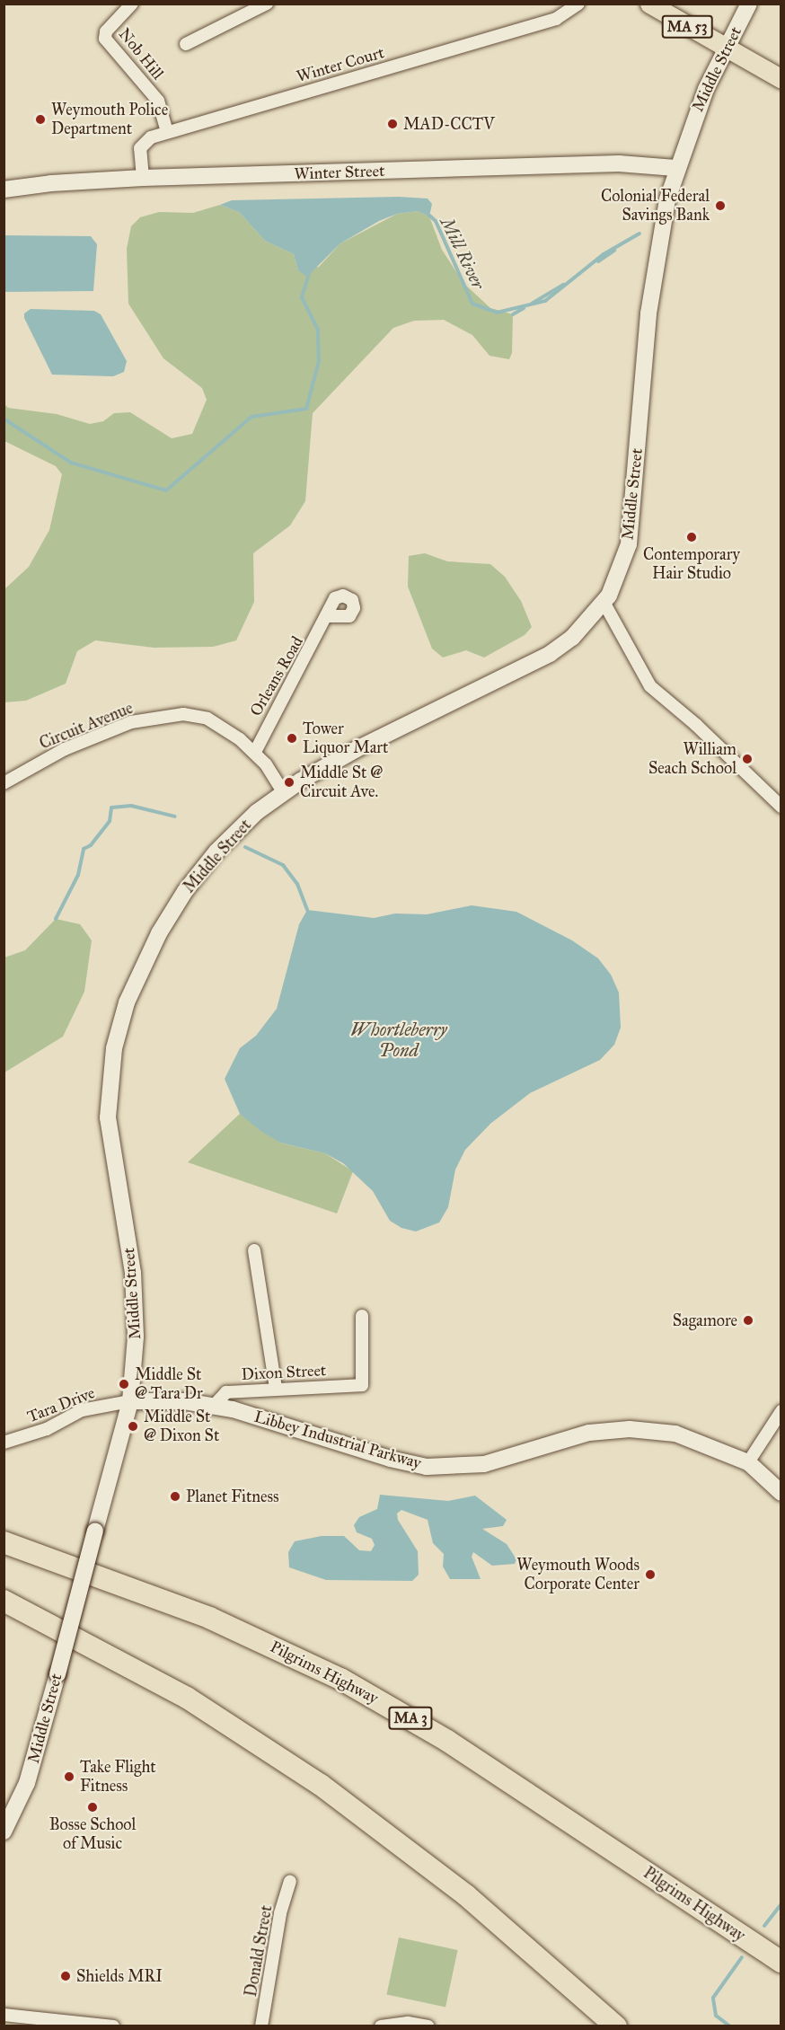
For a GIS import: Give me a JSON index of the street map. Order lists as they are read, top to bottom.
{
  "streets": {
    "highway": ["Pilgrims Highway", "MA 3"],
    "main road": [
      "MA 53",
      "Middle Street",
      "Winter Street",
      "Libbey Industrial Parkway"
    ],
    "street": [
      "Nob Hill",
      "Winter Court",
      "Orleans Road",
      "Circuit Avenue",
      "Dixon Street",
      "Tara Drive",
      "Donald Street"
    ]
  },
  "crossings": [
    ["MA 53", "Middle Street"],
    ["Nob Hill", "Winter Court"],
    ["Winter Court", "Winter Street"],
    ["Middle Street", "Winter Street"],
    ["Middle Street", "Circuit Avenue"],
    ["Middle Street", "Tara Drive"],
    ["Middle Street", "Libbey Industrial Parkway"],
    ["Orleans Road", "Circuit Avenue"],
    ["Dixon Street", "Libbey Industrial Parkway"],
    ["Tara Drive", "Libbey Industrial Parkway"]
  ],
  "water": ["Mill River", "Whortleberry Pond"],
  "places": [
    "Weymouth Police Department",
    "MAD-CCTV",
    "Colonial Federal Savings Bank",
    "Contemporary Hair Studio",
    "Tower Liquor Mart",
    "William Seach School",
    "Middle St @ Circuit Ave.",
    "Sagamore",
    "Middle St @ Tara Dr",
    "Middle St @ Dixon St",
    "Planet Fitness",
    "Weymouth Woods Corporate Center",
    "Take Flight Fitness",
    "Bosse School of Music",
    "Shields MRI"
  ]
}
